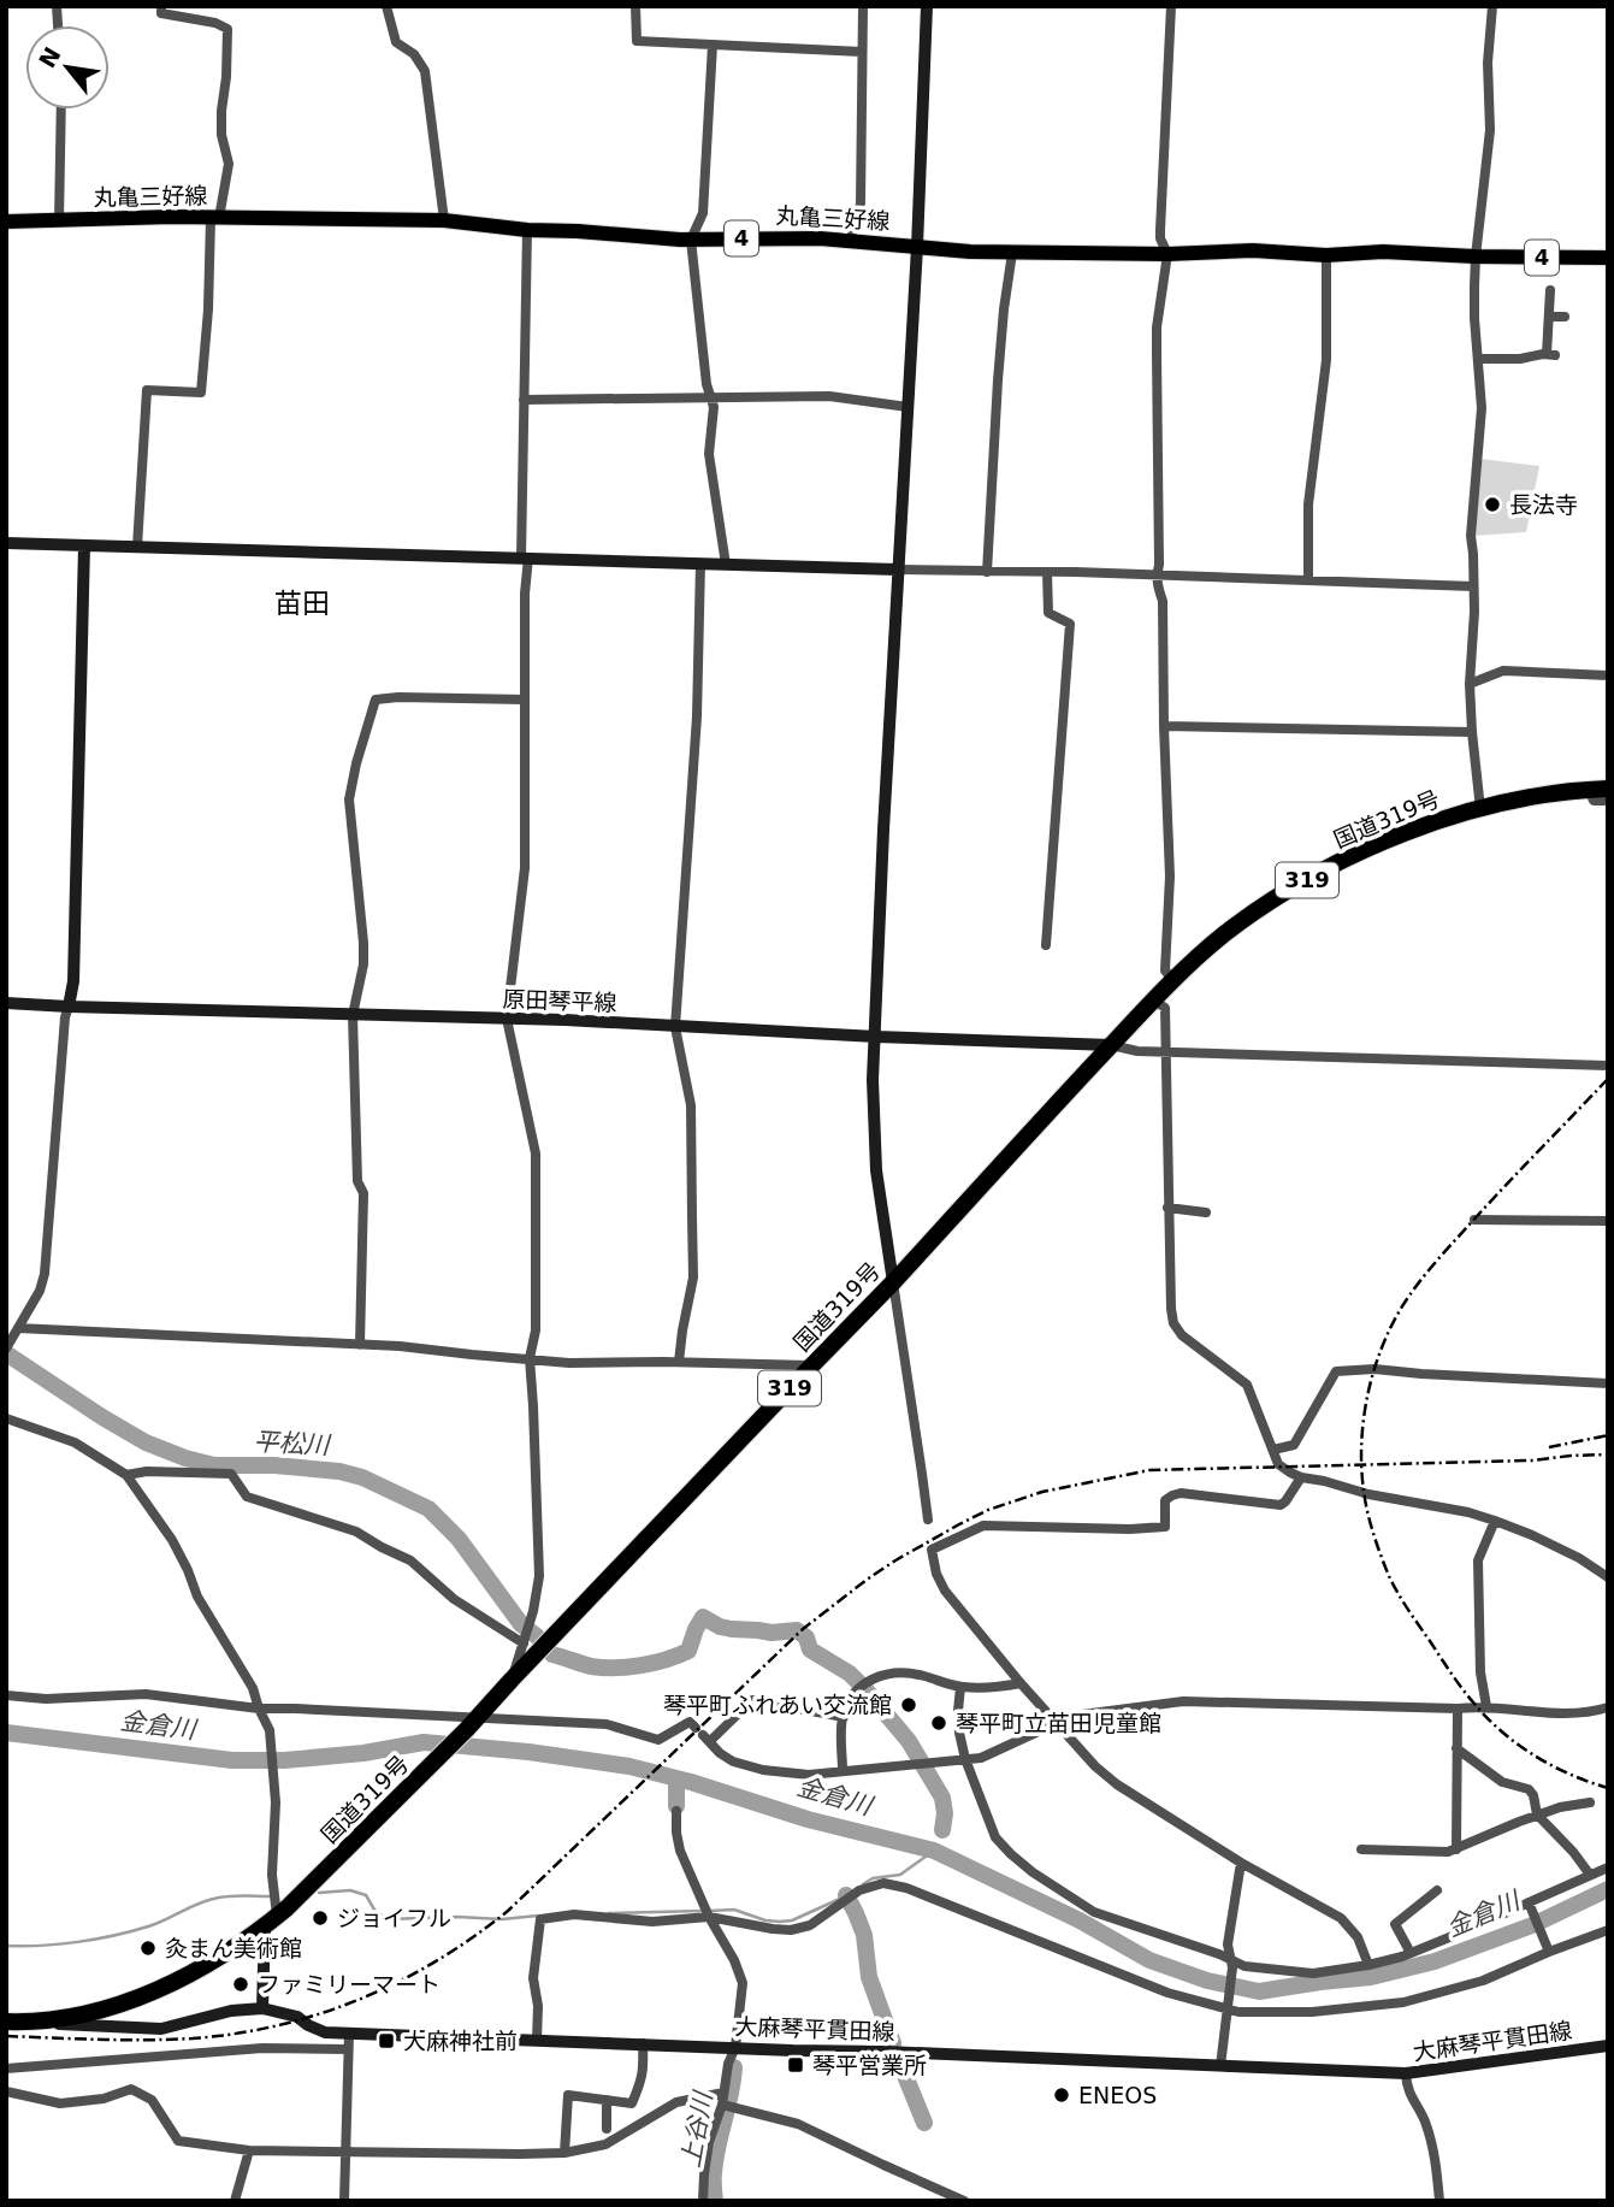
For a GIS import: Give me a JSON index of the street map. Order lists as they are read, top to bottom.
{
  "streets": {
    "highway": ["国道319号", "319"],
    "main road": ["丸亀三好線", "4"],
    "street": ["原田琴平線", "大麻琴平貫田線"]
  },
  "crossings": [
    ["国道319号", "319"],
    ["国道319号", "原田琴平線"],
    ["国道319号", "大麻琴平貫田線"],
    ["319", "大麻琴平貫田線"]
  ],
  "districts": ["苗田"],
  "water": ["平松川", "金倉川", "上谷川"],
  "places": {
    "other": [
      "長法寺",
      "琴平町ふれあい交流館",
      "琴平町立苗田児童館",
      "ジョイフル",
      "灸まん美術館",
      "ファミリーマート",
      "ENEOS"
    ],
    "transit": ["大麻神社前", "琴平営業所"]
  },
  "north": "top left"
}
